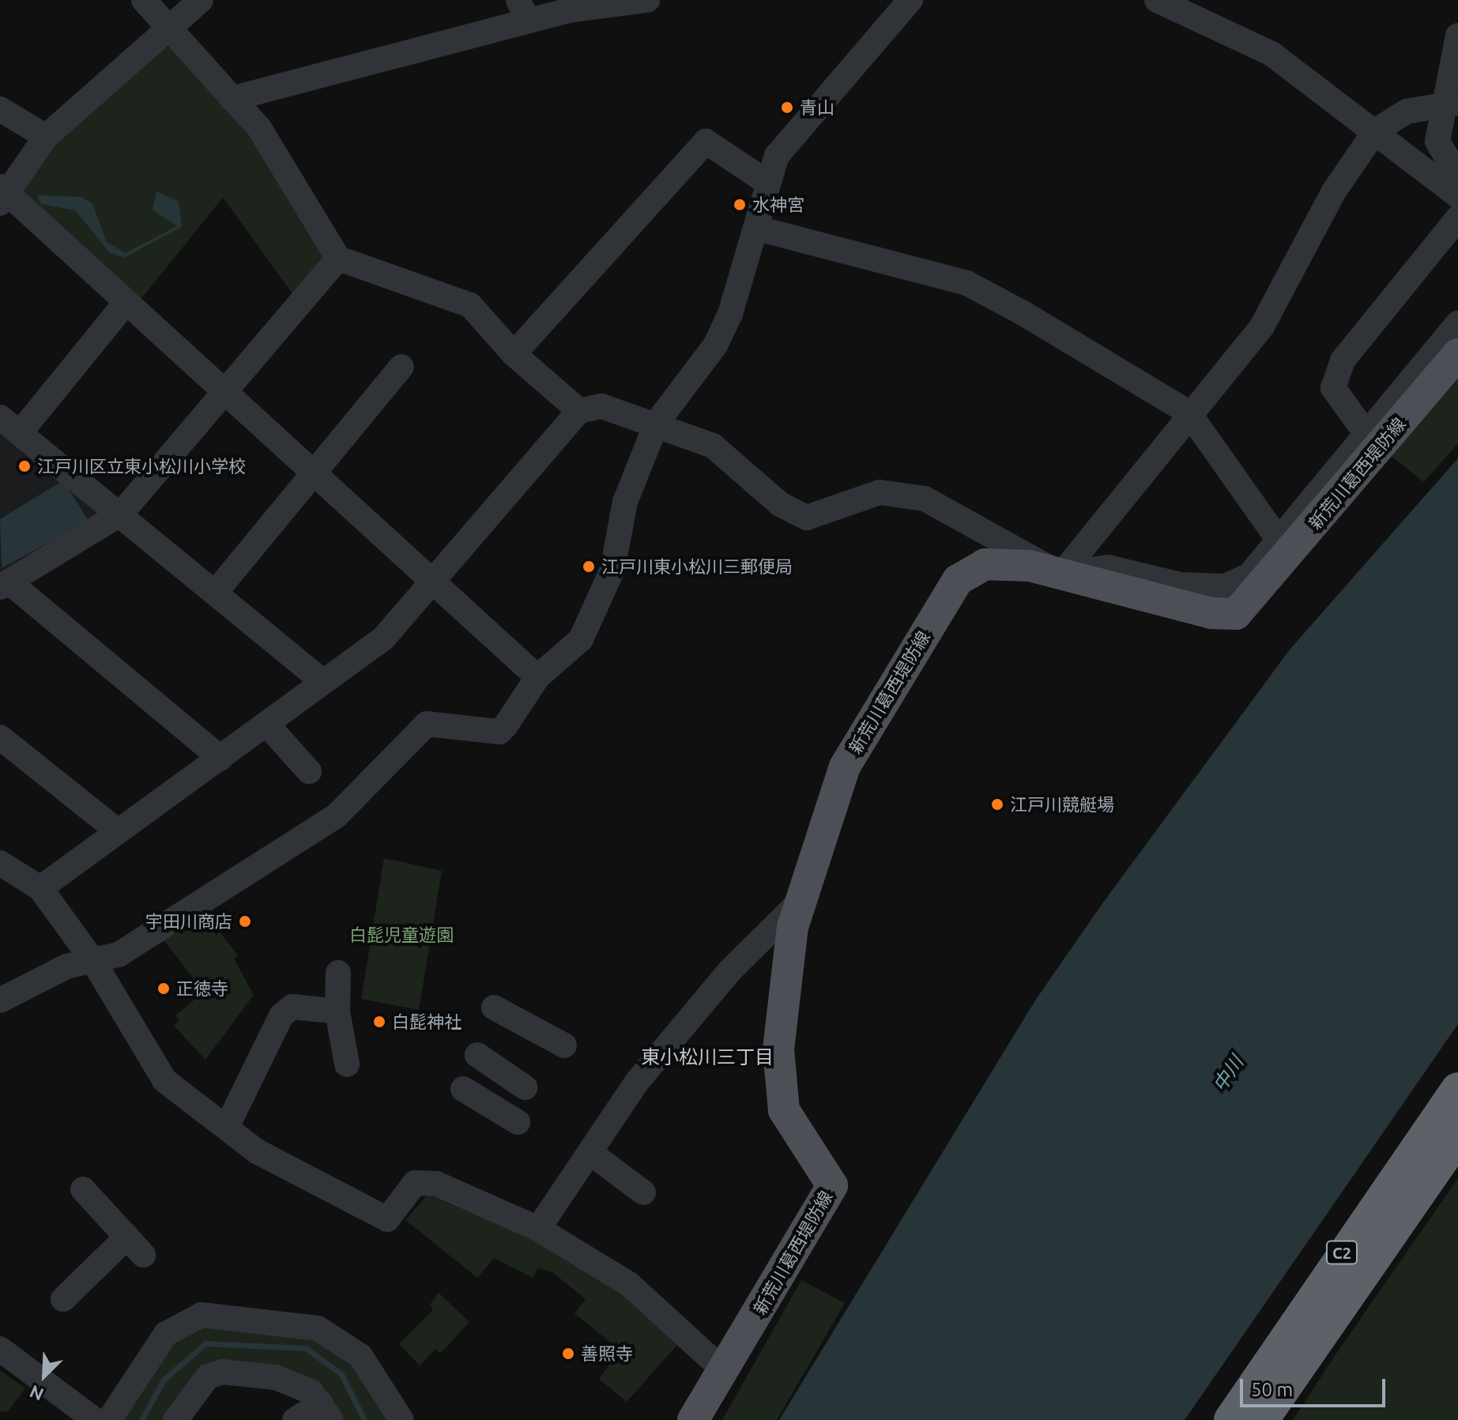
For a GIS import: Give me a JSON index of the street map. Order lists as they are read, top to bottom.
{
  "streets": {
    "highway": ["C2"],
    "main road": ["新荒川葛西堤防線"]
  },
  "districts": ["東小松川三丁目"],
  "water": ["中川"],
  "parks": ["白髭児童遊園"],
  "places": [
    "青山",
    "水神宮",
    "江戸川区立東小松川小学校",
    "江戸川東小松川三郵便局",
    "江戸川競艇場",
    "宇田川商店",
    "正徳寺",
    "白髭神社",
    "善照寺"
  ],
  "scale_bar": "50 m",
  "north": "bottom left"
}
